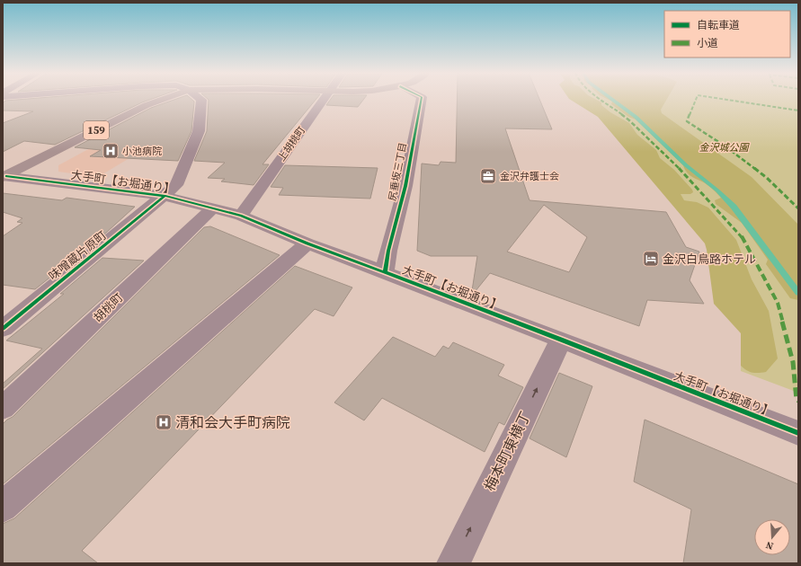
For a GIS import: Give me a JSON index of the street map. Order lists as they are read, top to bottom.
{
  "streets": {
    "highway": ["159"],
    "street": [
      "上胡桃町",
      "尻垂坂三丁目",
      "大手町【お堀通り】",
      "味噌蔵片原町",
      "胡桃町",
      "梅本町東横丁"
    ]
  },
  "crossings": [
    ["159", "大手町【お堀通り】"],
    ["上胡桃町", "大手町【お堀通り】"],
    ["尻垂坂三丁目", "大手町【お堀通り】"],
    ["大手町【お堀通り】", "味噌蔵片原町"],
    ["大手町【お堀通り】", "胡桃町"],
    ["大手町【お堀通り】", "梅本町東横丁"]
  ],
  "one_way": ["梅本町東横丁"],
  "parks": ["金沢城公園"],
  "places": {
    "hospital": ["小池病院", "清和会大手町病院"],
    "office": ["金沢弁護士会"],
    "hotel": ["金沢白鳥路ホテル"]
  },
  "legend": ["自転車道", "小道"],
  "north": "bottom"
}
